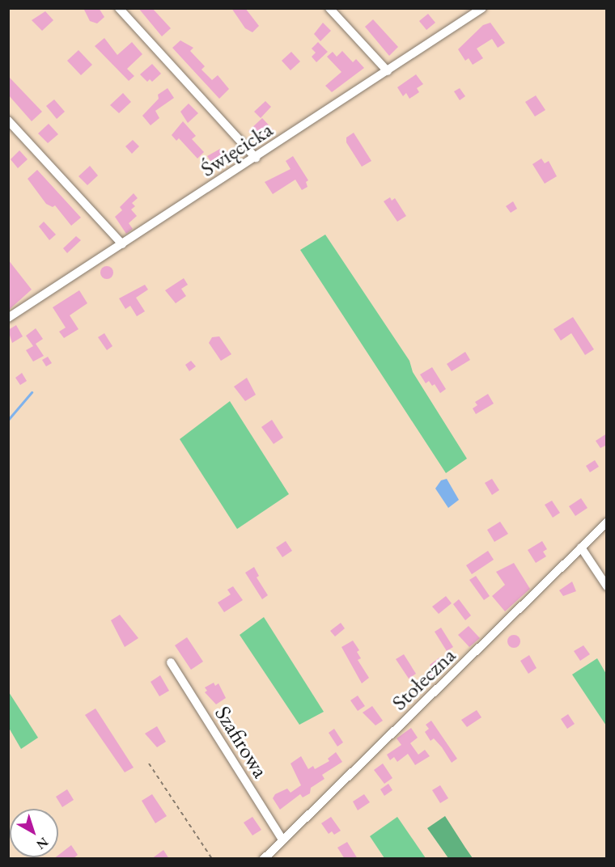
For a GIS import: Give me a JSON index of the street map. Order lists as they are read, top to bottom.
{
  "streets": {
    "street": ["Święcicka", "Stołeczna", "Szafirowa"]
  },
  "crossings": [
    ["Stołeczna", "Szafirowa"]
  ],
  "north": "bottom right"
}
